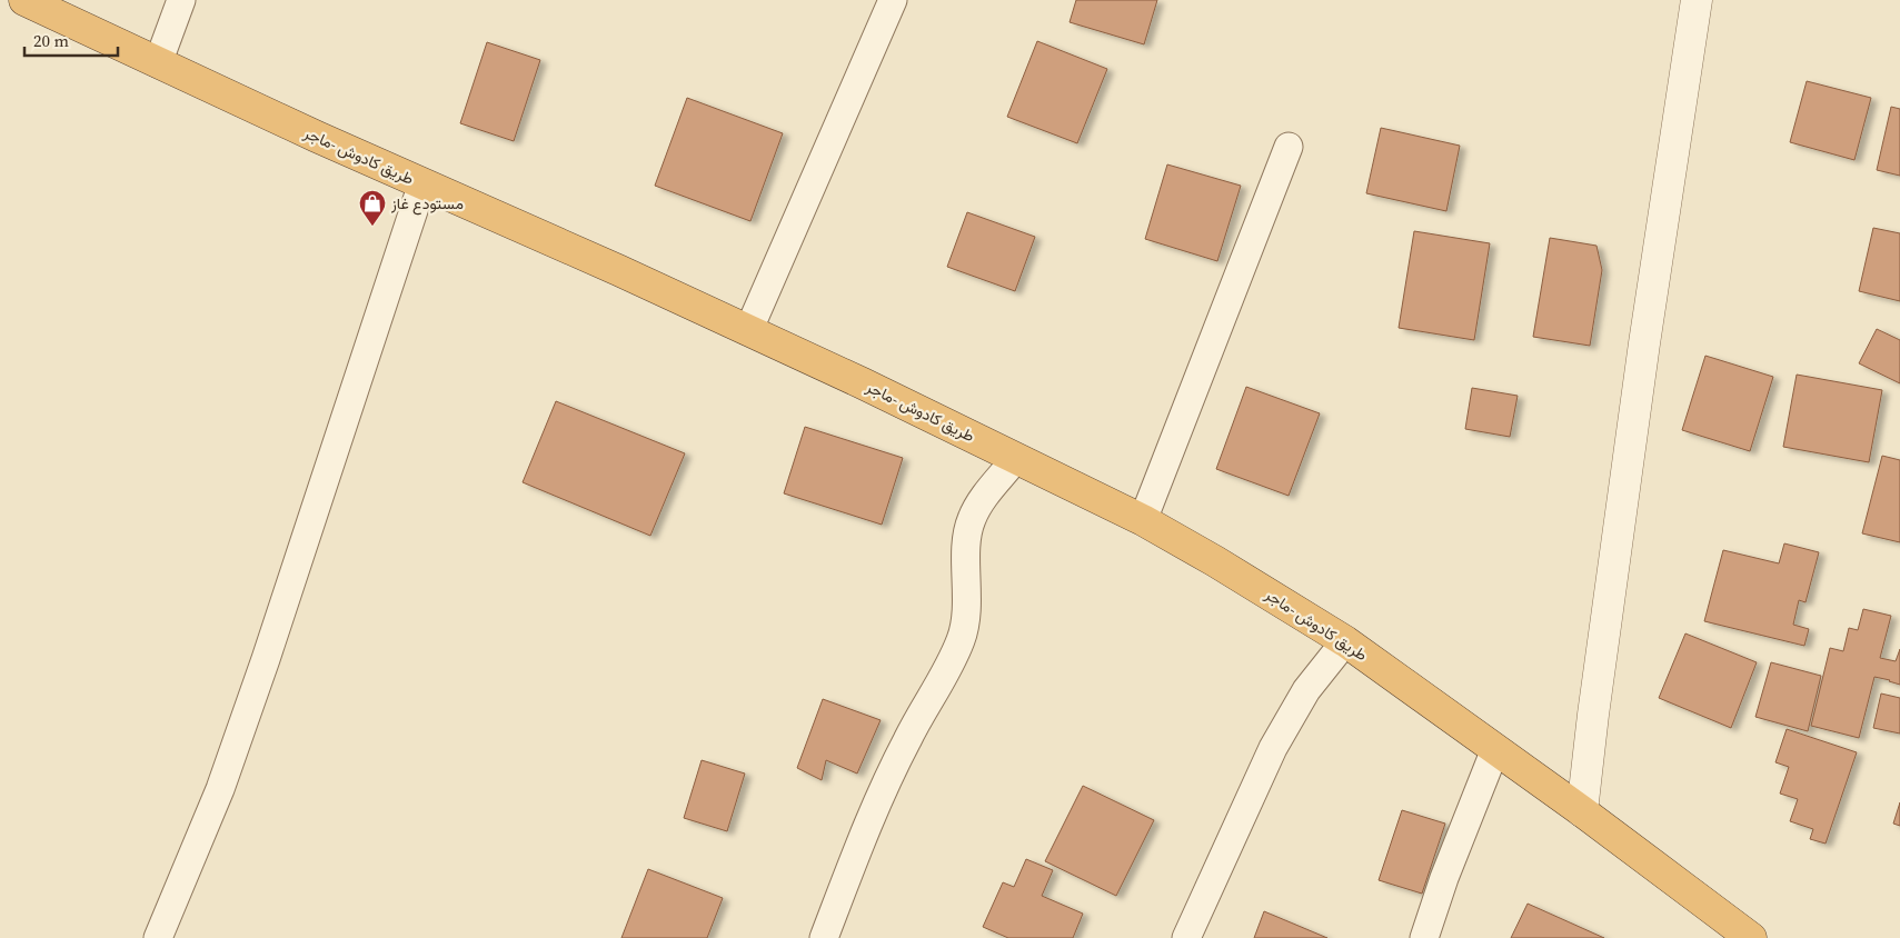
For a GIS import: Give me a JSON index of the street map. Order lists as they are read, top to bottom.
{
  "streets": {
    "highway": ["طريق كادوش -ماجر"]
  },
  "places": {
    "shop": ["مستودع غاز"]
  },
  "scale_bar": "20 m"
}
